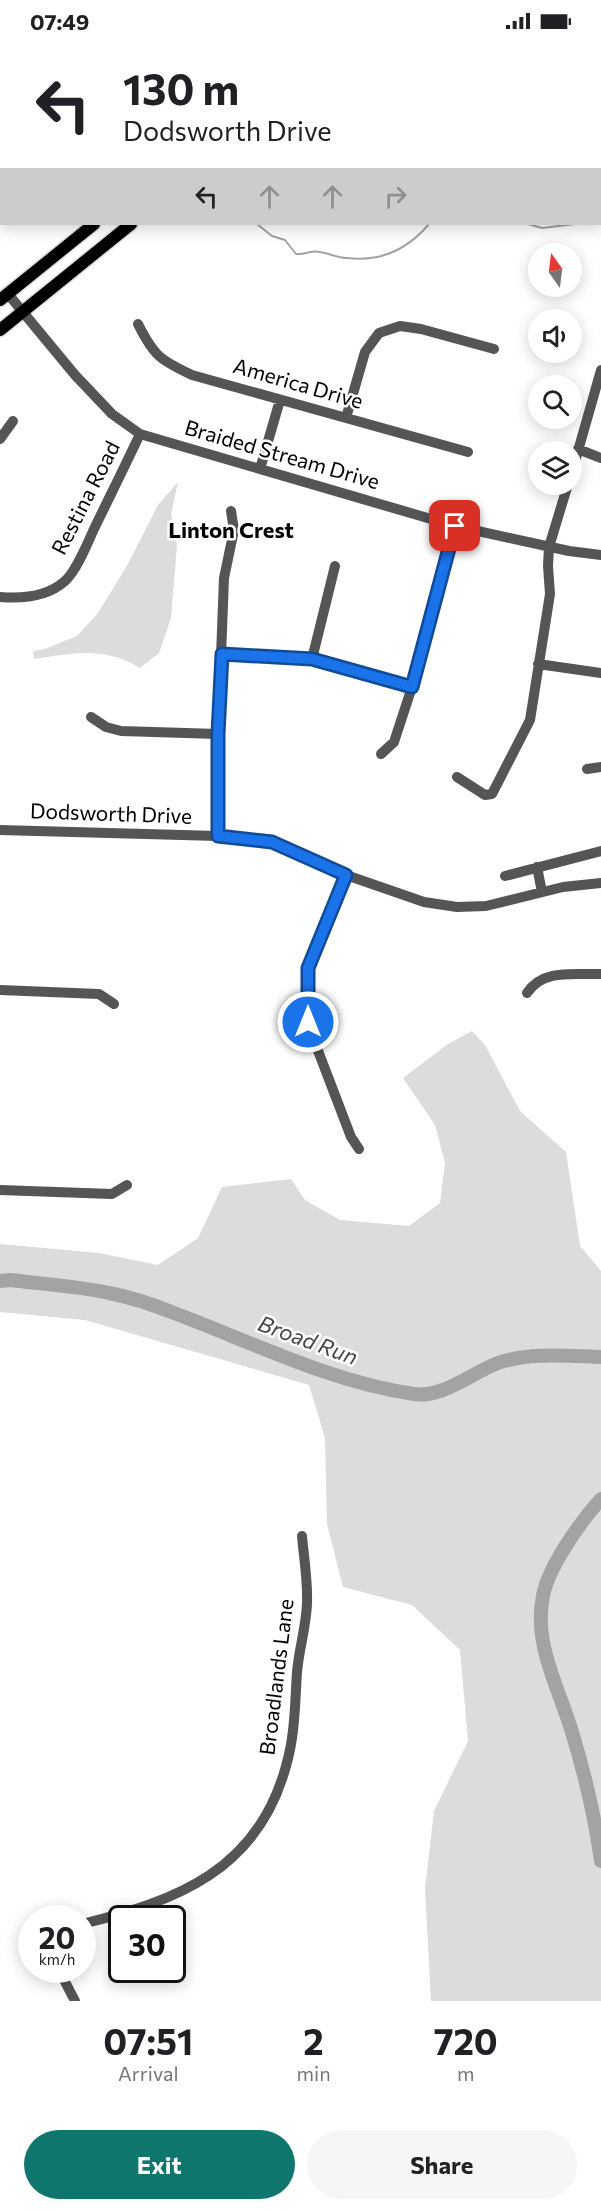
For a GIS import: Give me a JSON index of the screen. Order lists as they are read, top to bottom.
{
  "streets": {
    "street": [
      "America Drive",
      "Braided Stream Drive",
      "Restina Road",
      "Dodsworth Drive",
      "Broadlands Lane"
    ]
  },
  "crossings": [
    ["Braided Stream Drive", "Restina Road"]
  ],
  "districts": ["Linton Crest"],
  "water": ["Broad Run"],
  "north": "top",
  "page": {
    "status": "07:49",
    "turn": ["130 m", "Dodsworth Drive"],
    "speed": "20 km/h",
    "limit": "30",
    "eta": [
      "07:51",
      "Arrival",
      "2",
      "min",
      "720",
      "m"
    ],
    "buttons": ["Exit", "Share"]
  }
}
